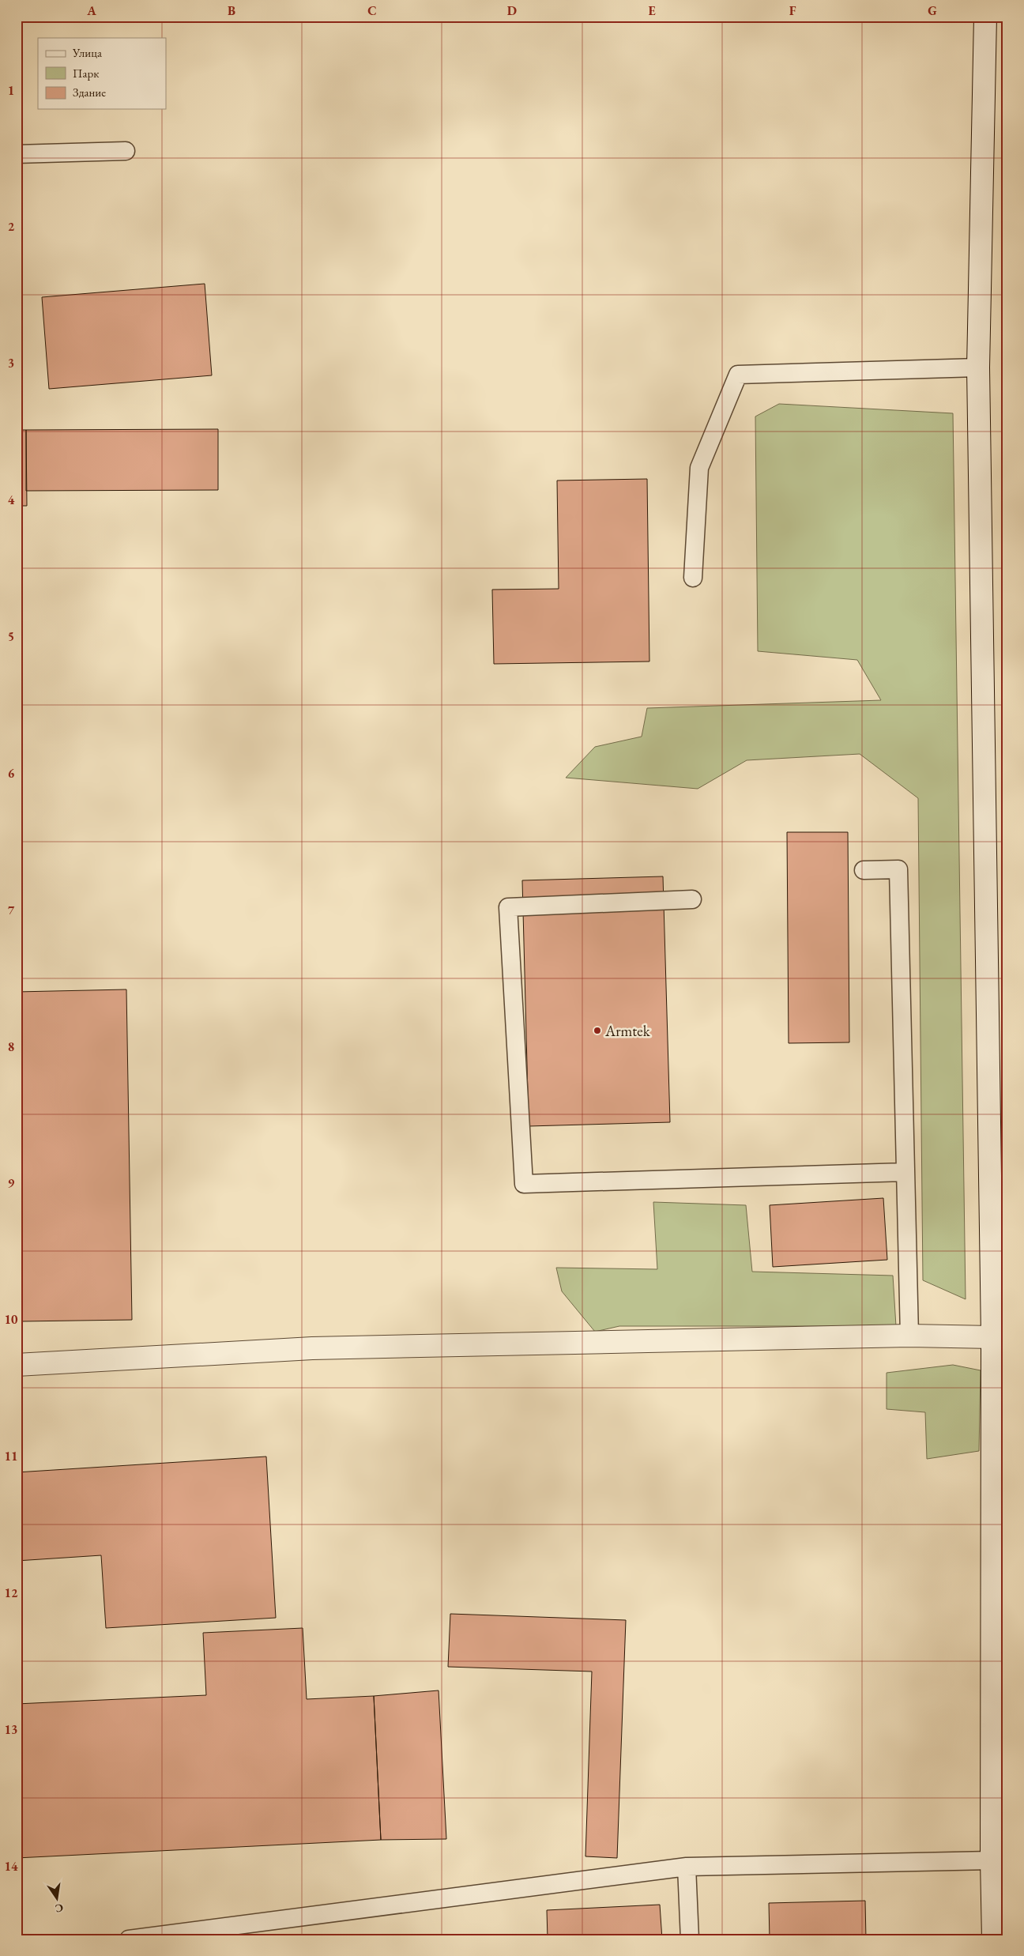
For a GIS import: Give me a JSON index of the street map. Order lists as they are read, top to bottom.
{
  "places": ["Armtek"],
  "legend": ["Улица", "Парк", "Здание"],
  "north": "bottom",
  "grid": {
    "columns": [
      "A",
      "B",
      "C",
      "D",
      "E",
      "F",
      "G"
    ],
    "rows": [
      "1",
      "2",
      "3",
      "4",
      "5",
      "6",
      "7",
      "8",
      "9",
      "10",
      "11",
      "12",
      "13",
      "14"
    ]
  }
}
